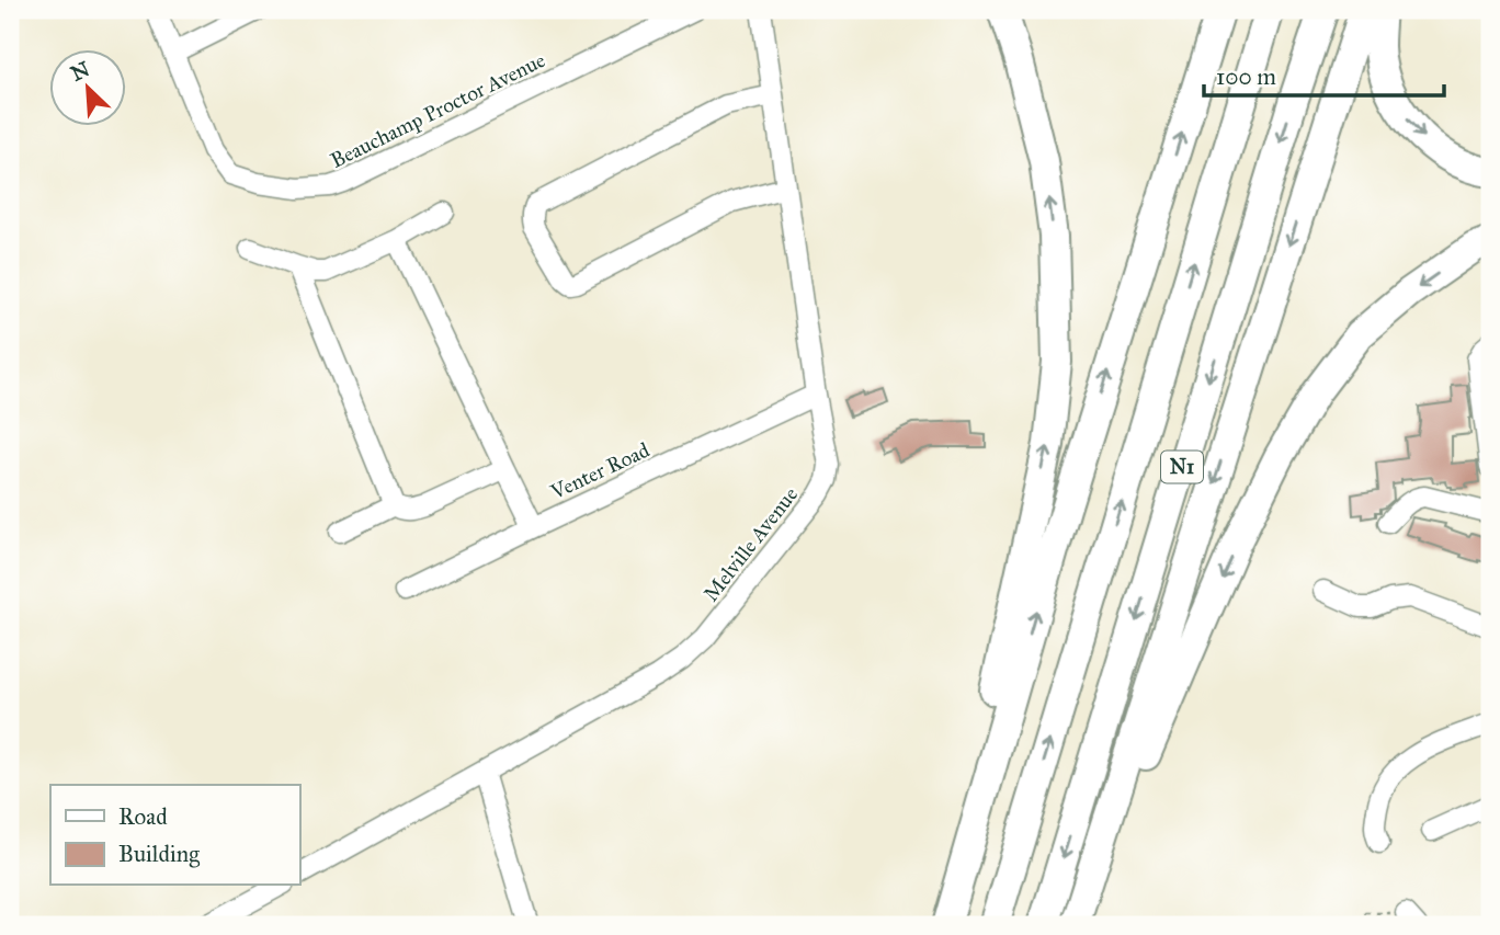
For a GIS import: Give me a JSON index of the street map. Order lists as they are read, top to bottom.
{
  "streets": {
    "highway": ["N1"],
    "street": ["Beauchamp Proctor Avenue", "Venter Road", "Melville Avenue"]
  },
  "crossings": [
    ["Venter Road", "Melville Avenue"]
  ],
  "legend": ["Road", "Building"],
  "scale_bar": "100 m",
  "north": "top left"
}
